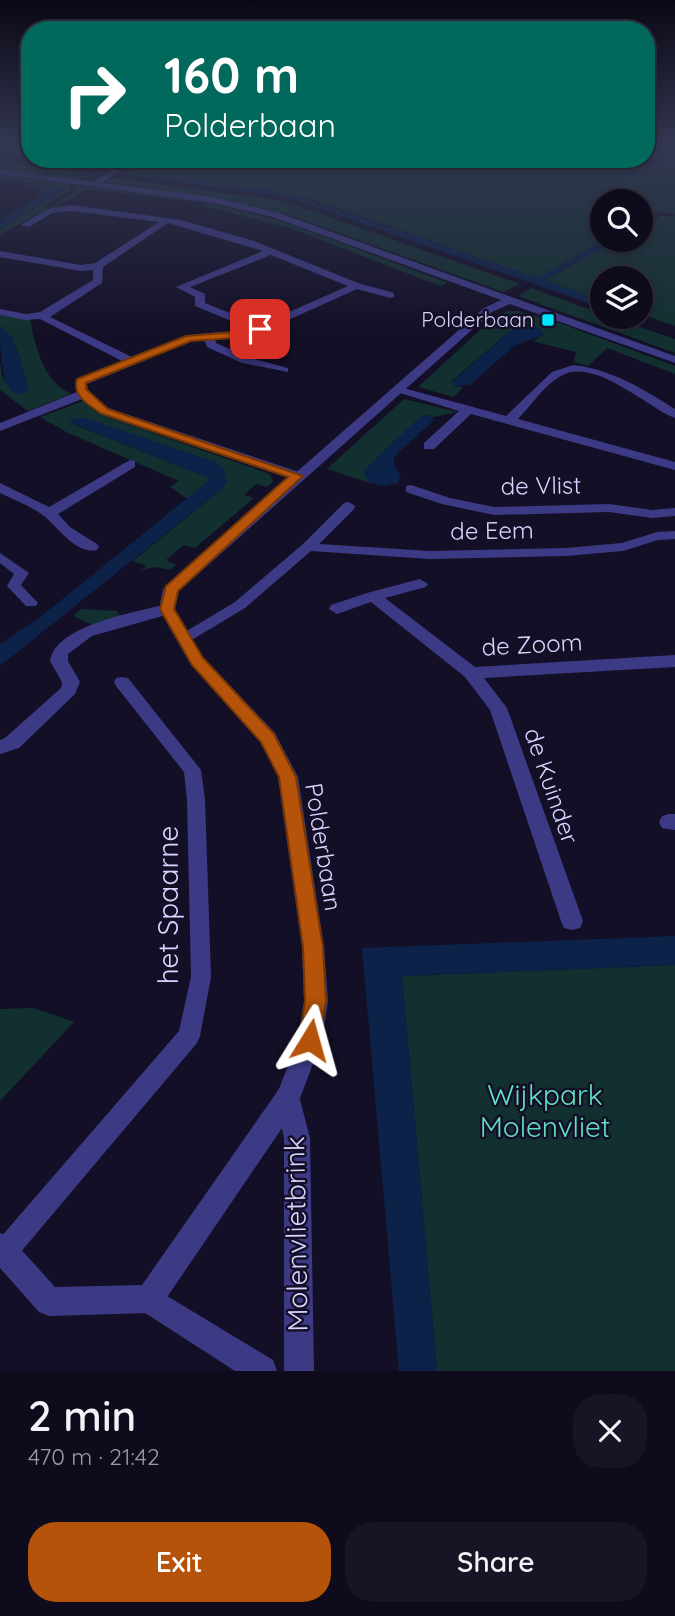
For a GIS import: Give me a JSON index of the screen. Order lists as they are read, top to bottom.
{
  "streets": {
    "street": [
      "de Vlist",
      "de Eem",
      "de Zoom",
      "de Kuinder",
      "Polderbaan",
      "het Spaarne",
      "Molenvlietbrink"
    ]
  },
  "crossings": [
    ["de Zoom", "de Kuinder"],
    ["Polderbaan", "Molenvlietbrink"]
  ],
  "parks": ["Wijkpark Molenvliet"],
  "places": {
    "transit": ["Polderbaan"]
  },
  "page": {
    "turn": ["160 m", "Polderbaan"],
    "heading": ["2 min", "470 m · 21:42"],
    "buttons": ["Exit", "Share"]
  }
}
